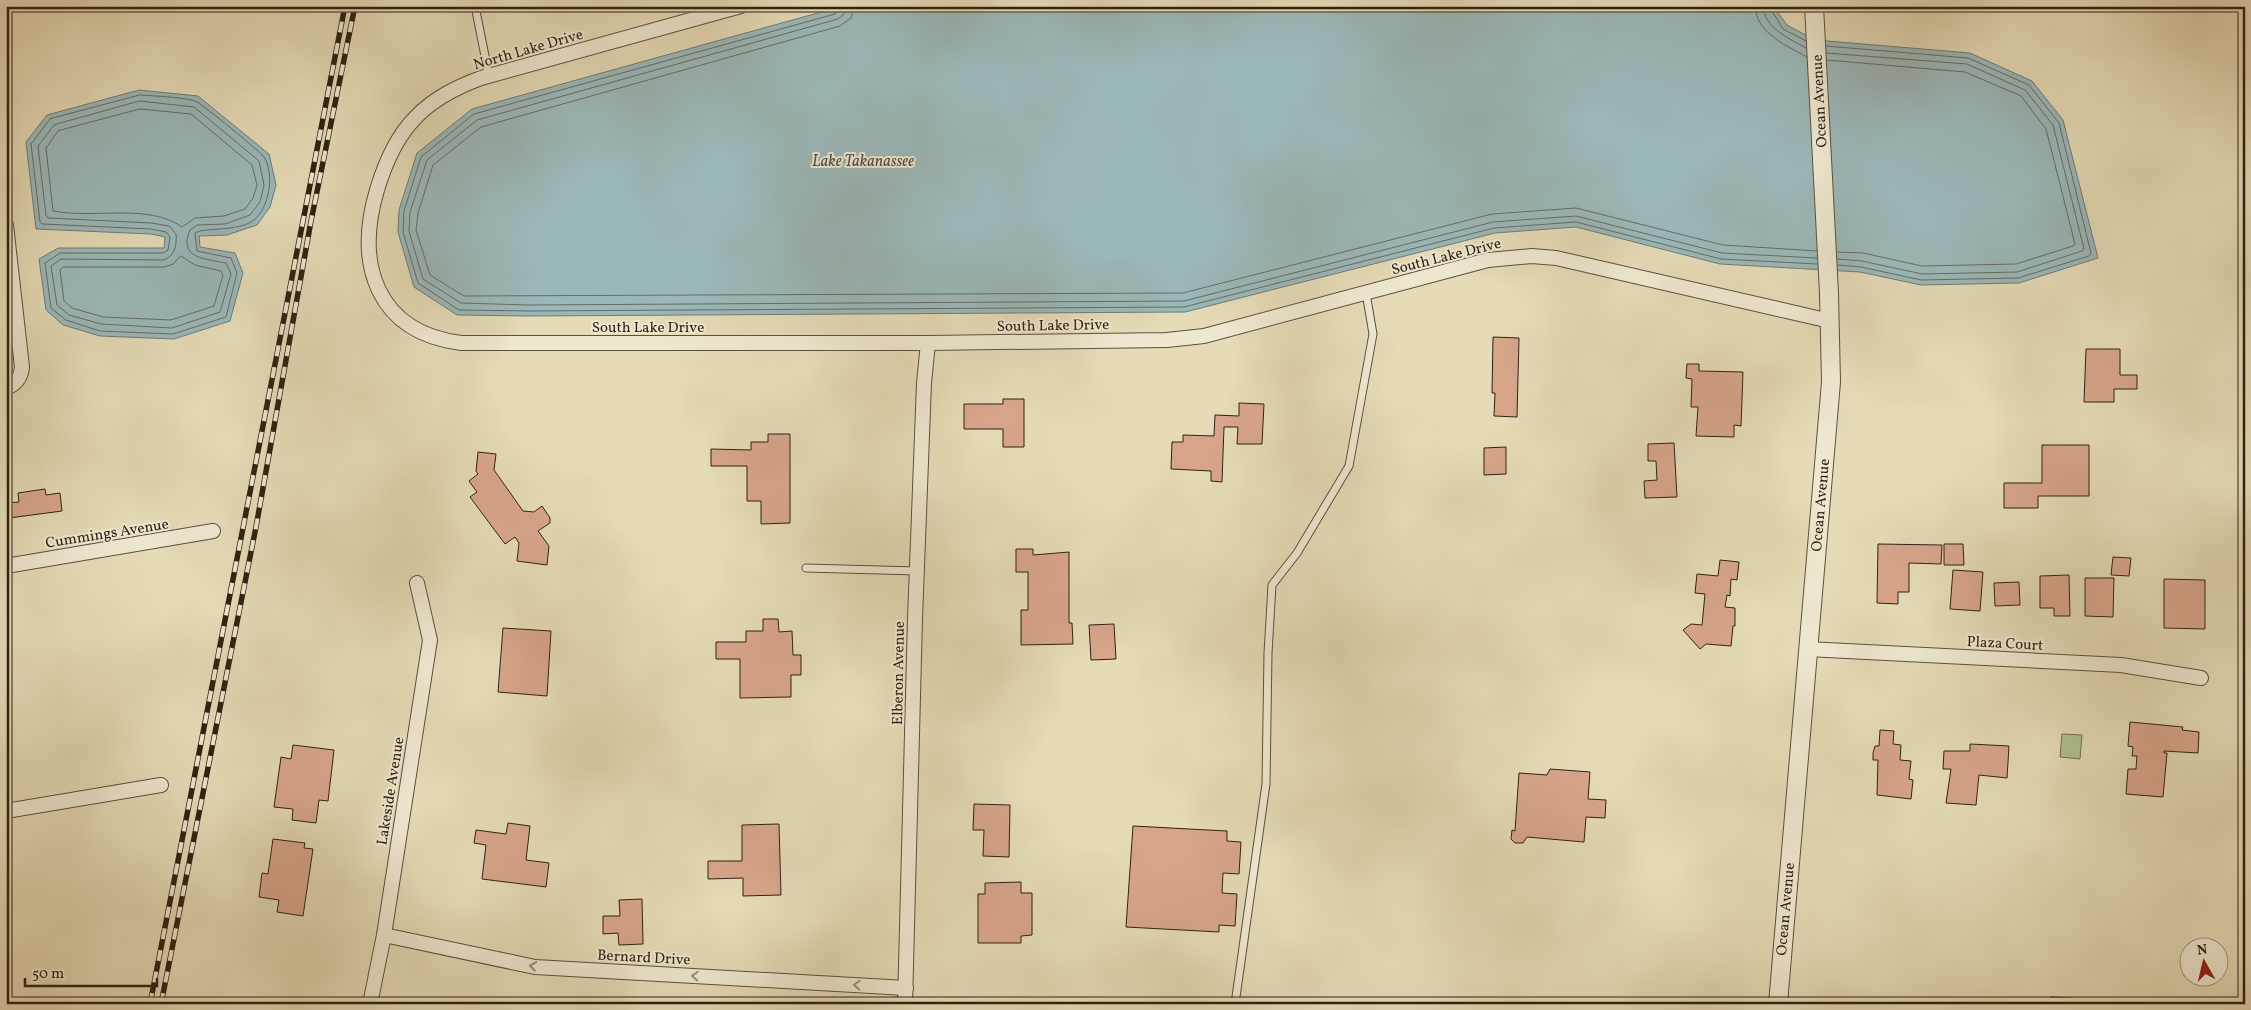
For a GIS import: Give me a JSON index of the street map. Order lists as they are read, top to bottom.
{
  "streets": {
    "street": [
      "North Lake Drive",
      "Ocean Avenue",
      "South Lake Drive",
      "Cummings Avenue",
      "Plaza Court",
      "Elberon Avenue",
      "Lakeside Avenue",
      "Bernard Drive"
    ]
  },
  "crossings": [
    ["North Lake Drive", "South Lake Drive"],
    ["Ocean Avenue", "South Lake Drive"],
    ["Ocean Avenue", "Plaza Court"],
    ["South Lake Drive", "Elberon Avenue"],
    ["Elberon Avenue", "Bernard Drive"],
    ["Lakeside Avenue", "Bernard Drive"]
  ],
  "one_way": ["Bernard Drive"],
  "water": ["Lake Takanassee"],
  "scale_bar": "50 m",
  "north": "top"
}
